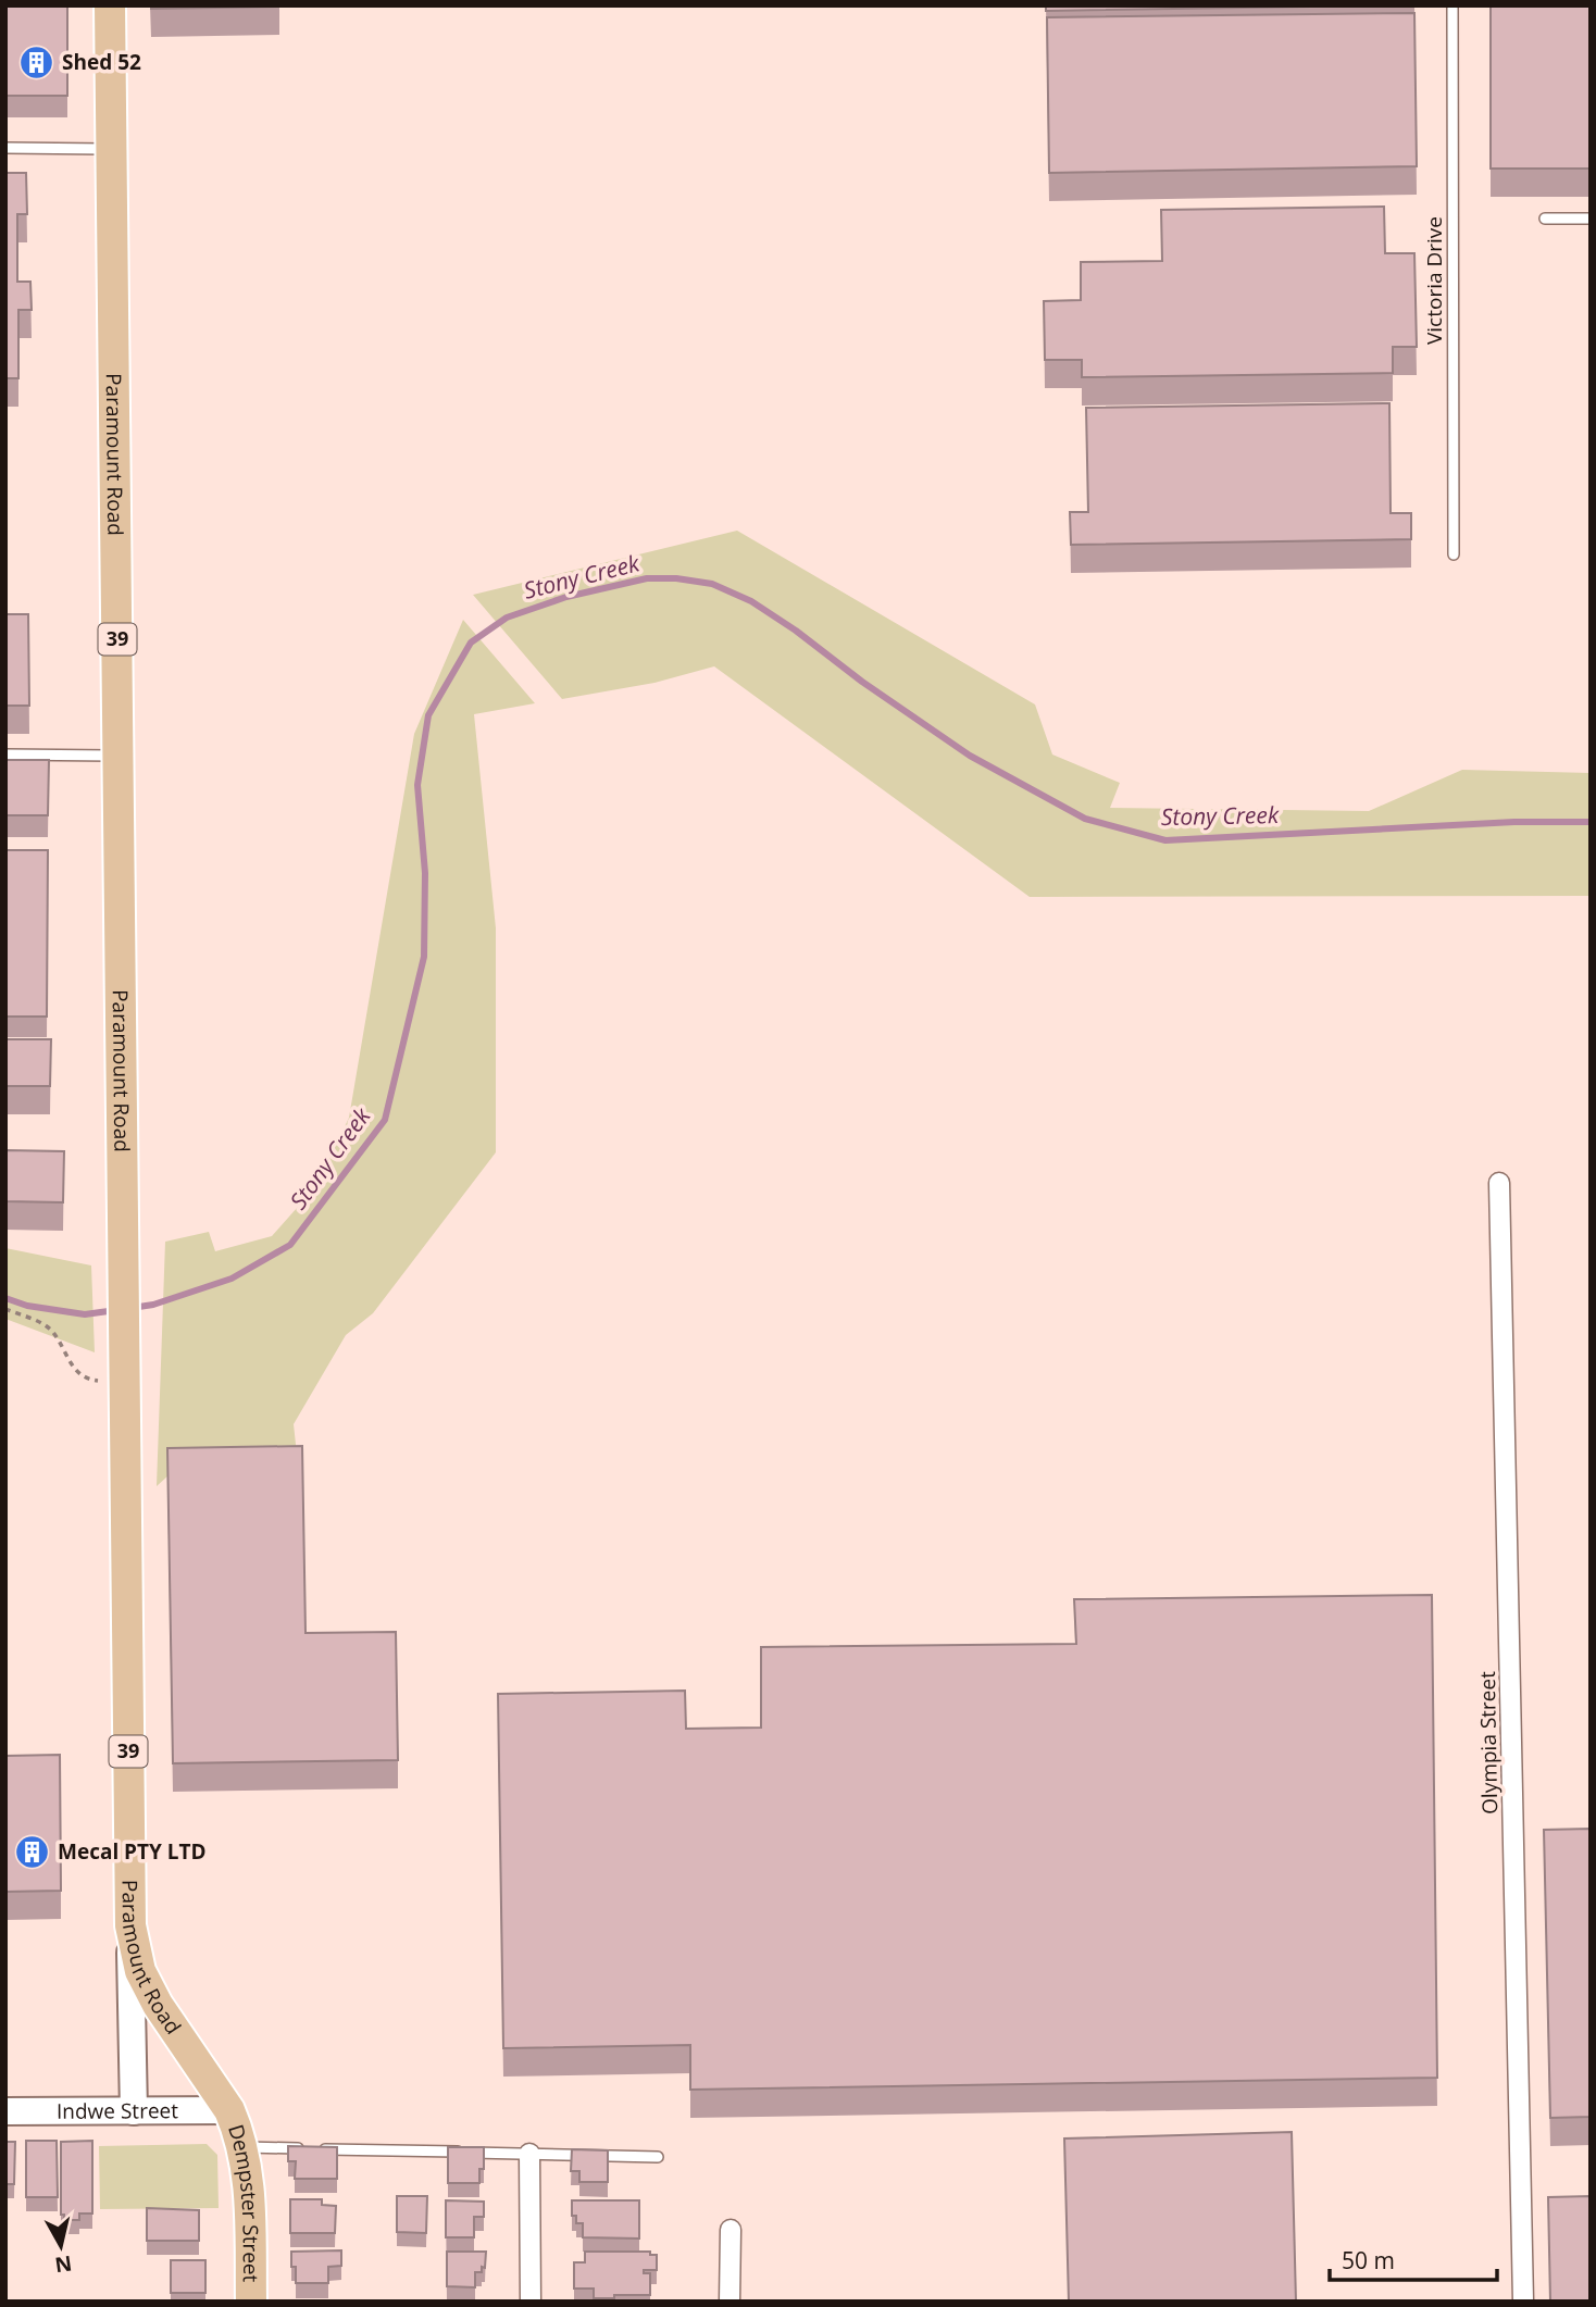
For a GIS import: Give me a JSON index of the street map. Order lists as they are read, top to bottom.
{
  "streets": {
    "main road": ["Paramount Road", "39", "Dempster Street"],
    "street": ["Olympia Street", "Indwe Street"],
    "lane": ["Victoria Drive"]
  },
  "crossings": [
    ["Paramount Road", "Indwe Street"],
    ["Paramount Road", "Dempster Street"],
    ["Indwe Street", "Dempster Street"]
  ],
  "water": ["Stony Creek"],
  "places": {
    "building": ["Shed 52", "Mecal PTY LTD"]
  },
  "scale_bar": "50 m",
  "north": "bottom"
}
